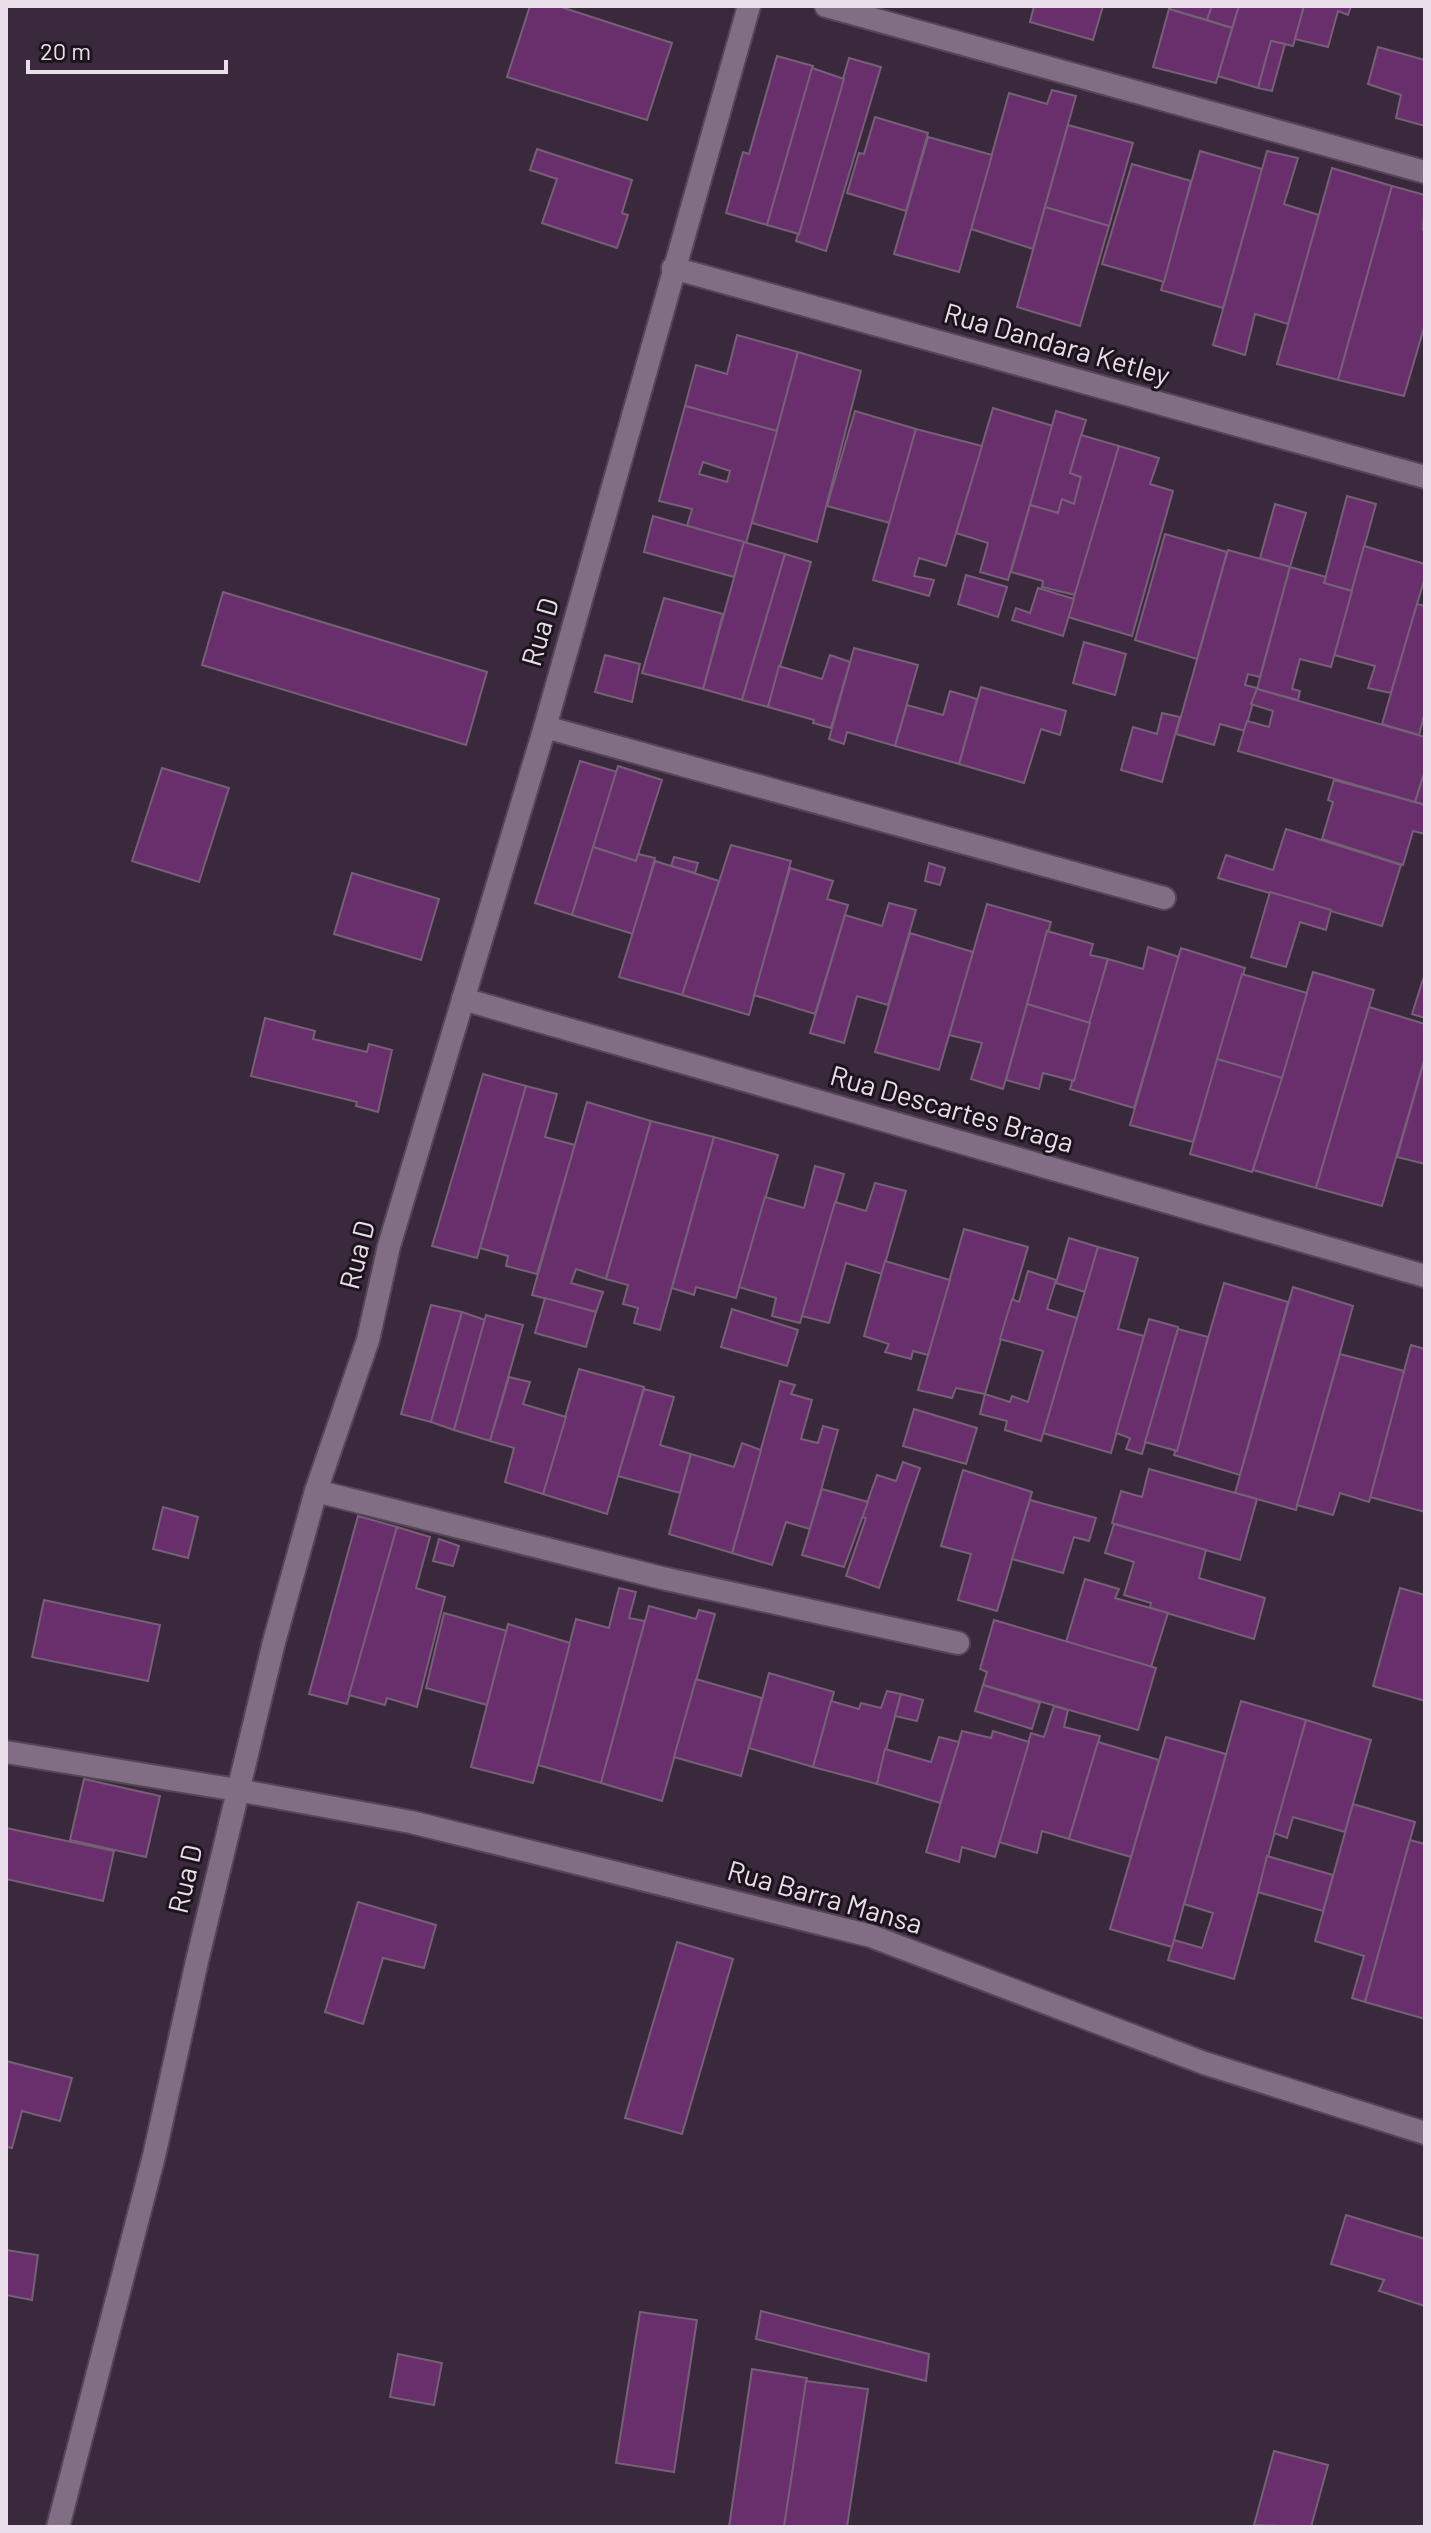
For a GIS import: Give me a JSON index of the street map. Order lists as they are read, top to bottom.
{
  "streets": {
    "street": [
      "Rua Dandara Ketley",
      "Rua D",
      "Rua Descartes Braga",
      "Rua Barra Mansa"
    ]
  },
  "crossings": [
    ["Rua Dandara Ketley", "Rua D"],
    ["Rua D", "Rua Descartes Braga"],
    ["Rua D", "Rua Barra Mansa"]
  ],
  "scale_bar": "20 m"
}
